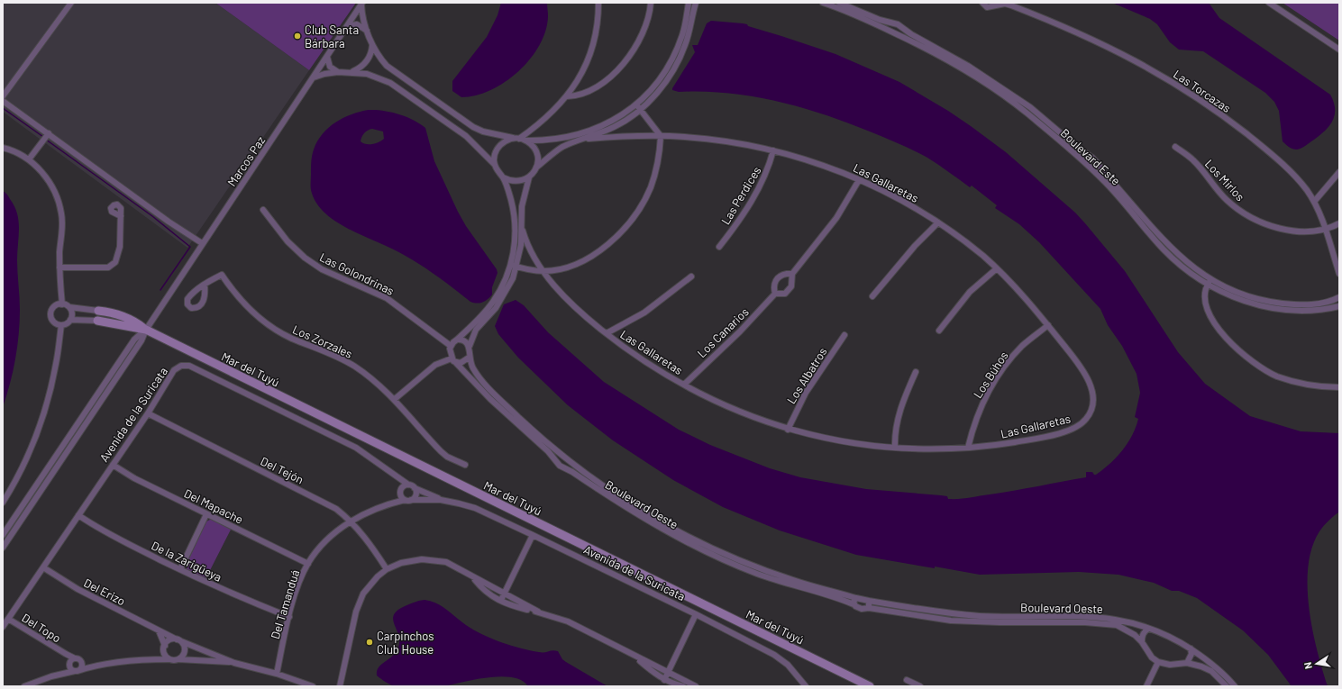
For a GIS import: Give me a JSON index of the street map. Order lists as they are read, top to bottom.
{
  "streets": {
    "street": [
      "Las Torcazas",
      "Boulevard Este",
      "Marcos Paz",
      "Los Mirlos",
      "Las Gallaretas",
      "Las Perdices",
      "Las Golondrinas",
      "Los Canarios",
      "Los Zorzales",
      "Mar del Tuyú",
      "Los Búhos",
      "Los Albatros",
      "Avenida de la Suricata",
      "Del Tejón",
      "Boulevard Oeste",
      "Del Mapache",
      "De la Zarigüeya",
      "Del Erizo",
      "Del Tamanduá",
      "Del Topo"
    ]
  },
  "crossings": [
    ["Las Torcazas", "Los Mirlos"],
    ["Marcos Paz", "Mar del Tuyú"],
    ["Las Gallaretas", "Las Perdices"],
    ["Las Gallaretas", "Los Canarios"],
    ["Las Gallaretas", "Los Búhos"],
    ["Las Gallaretas", "Los Albatros"],
    ["Las Golondrinas", "Boulevard Oeste"],
    ["Avenida de la Suricata", "Del Tejón"],
    ["Avenida de la Suricata", "Del Mapache"],
    ["Avenida de la Suricata", "De la Zarigüeya"],
    ["Avenida de la Suricata", "Del Erizo"],
    ["Avenida de la Suricata", "Del Tamanduá"],
    ["Avenida de la Suricata", "Del Topo"],
    ["Del Tejón", "Del Tamanduá"],
    ["Del Mapache", "Del Tamanduá"],
    ["De la Zarigüeya", "Del Tamanduá"]
  ],
  "places": ["Club Santa Bárbara", "Carpinchos Club House"],
  "north": "left"
}
